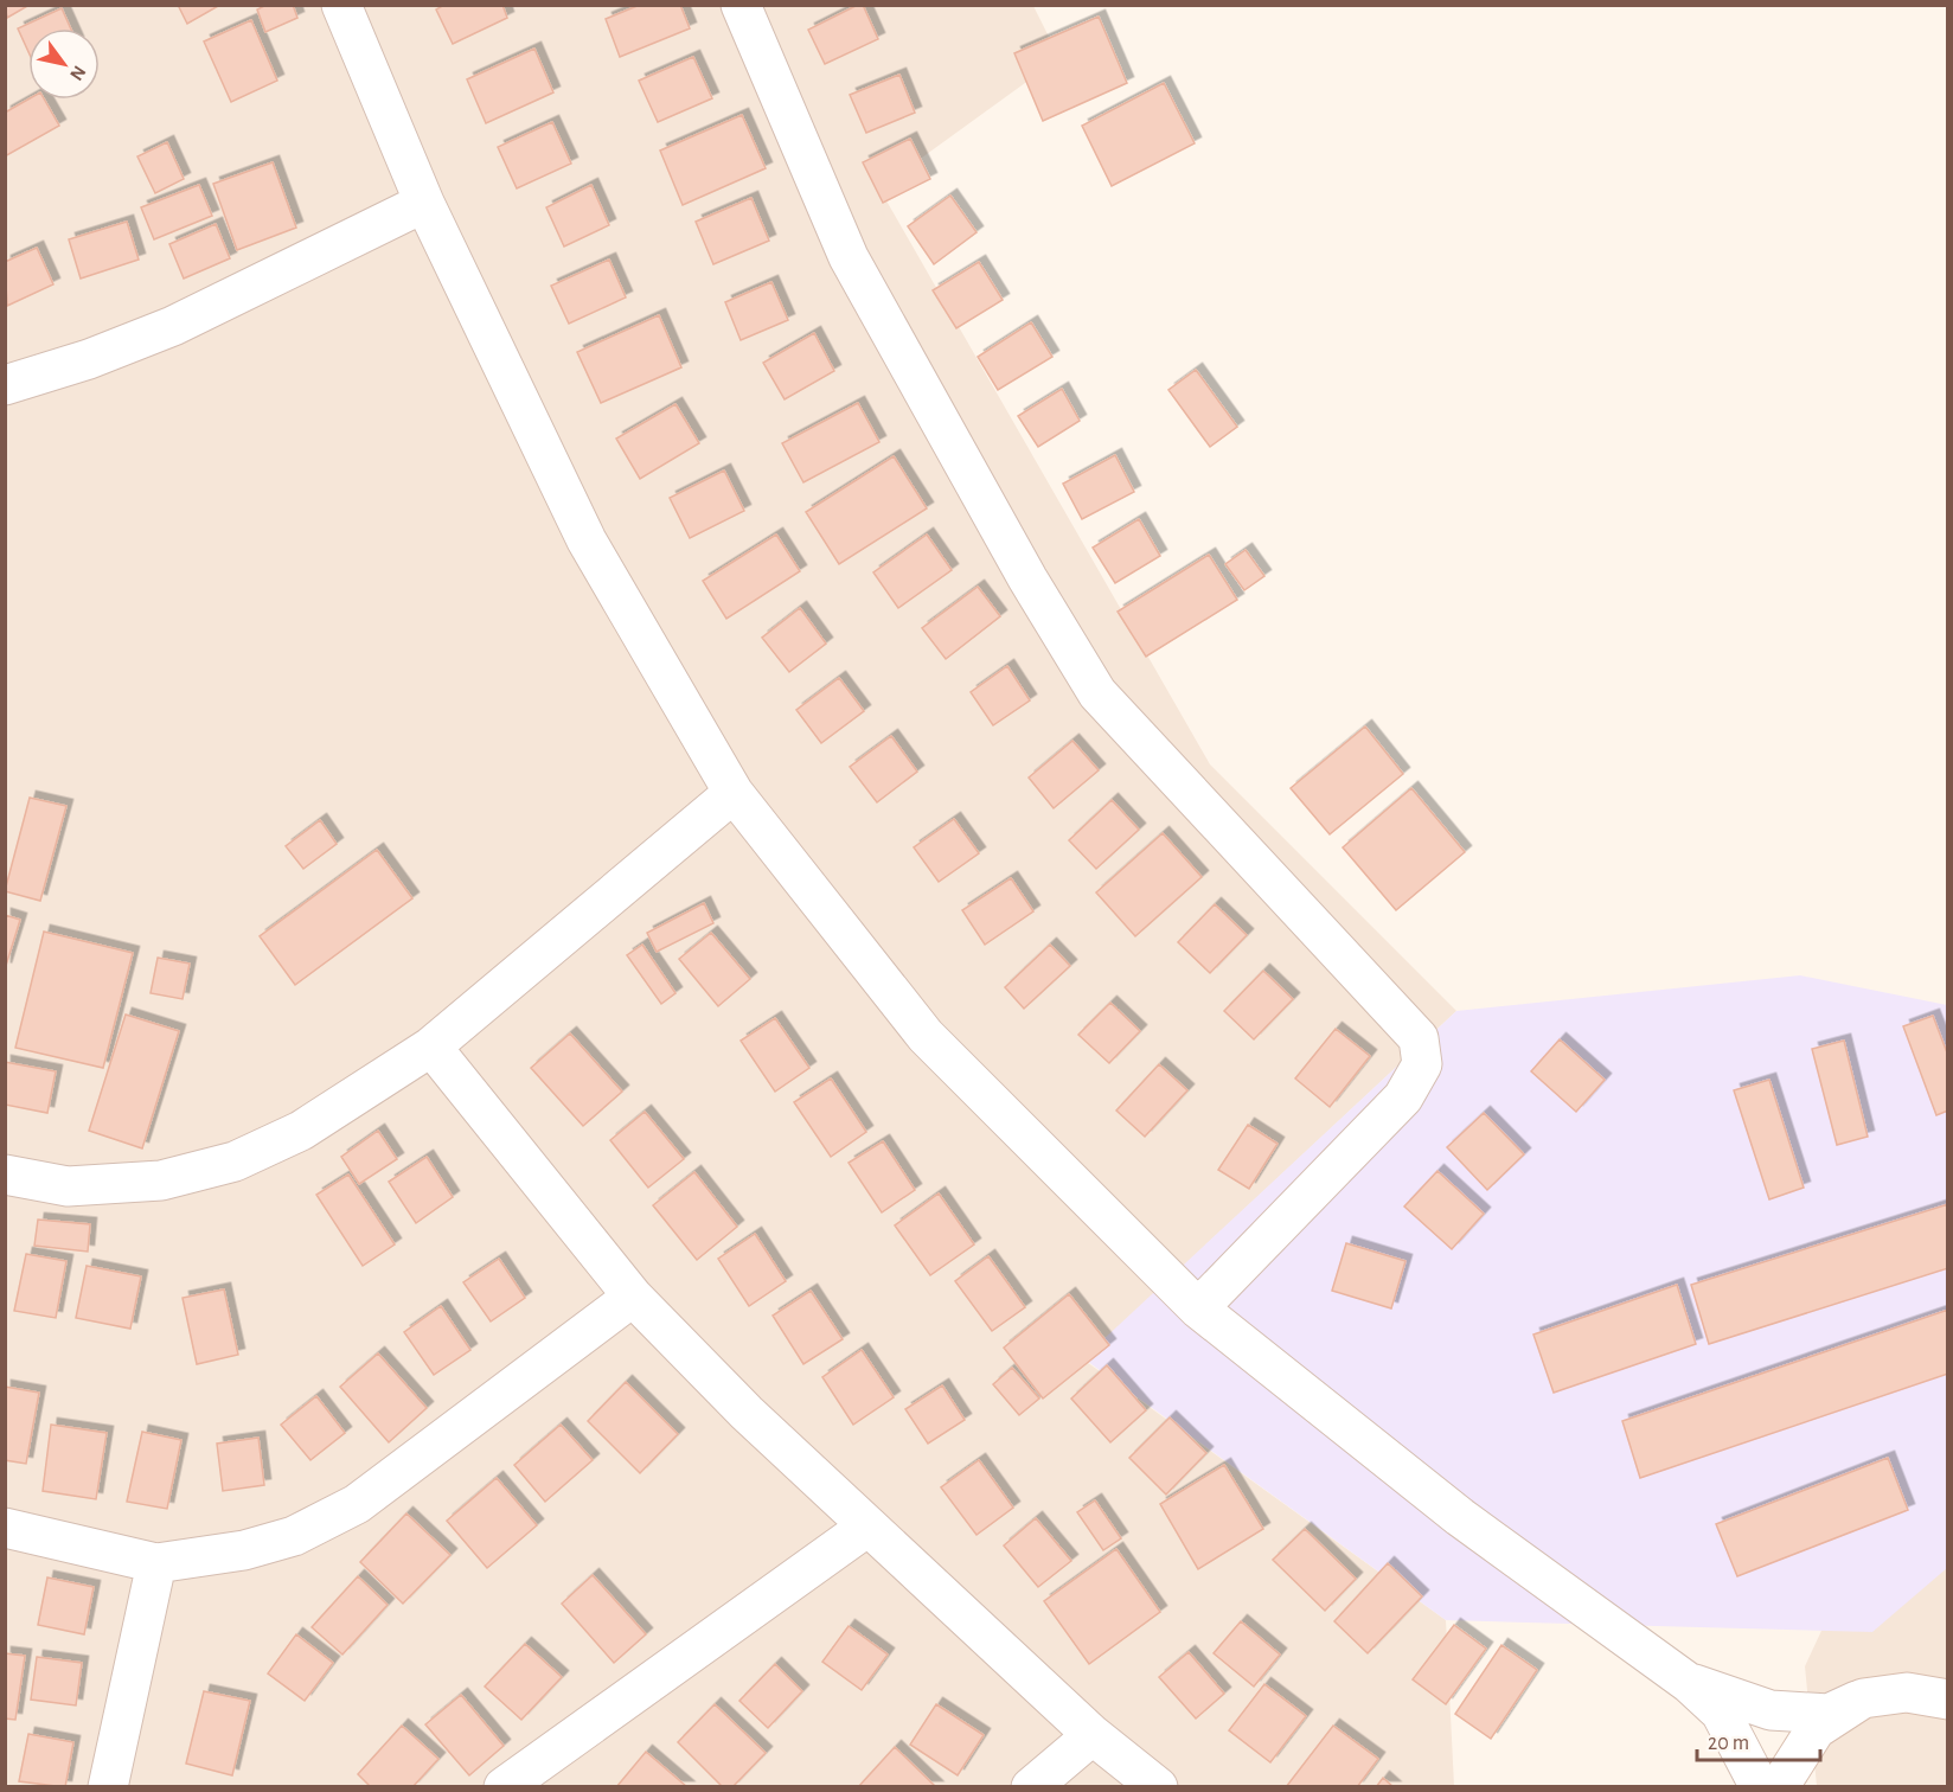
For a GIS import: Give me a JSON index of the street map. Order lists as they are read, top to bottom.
{
  "scale_bar": "20 m",
  "north": "bottom right"
}
